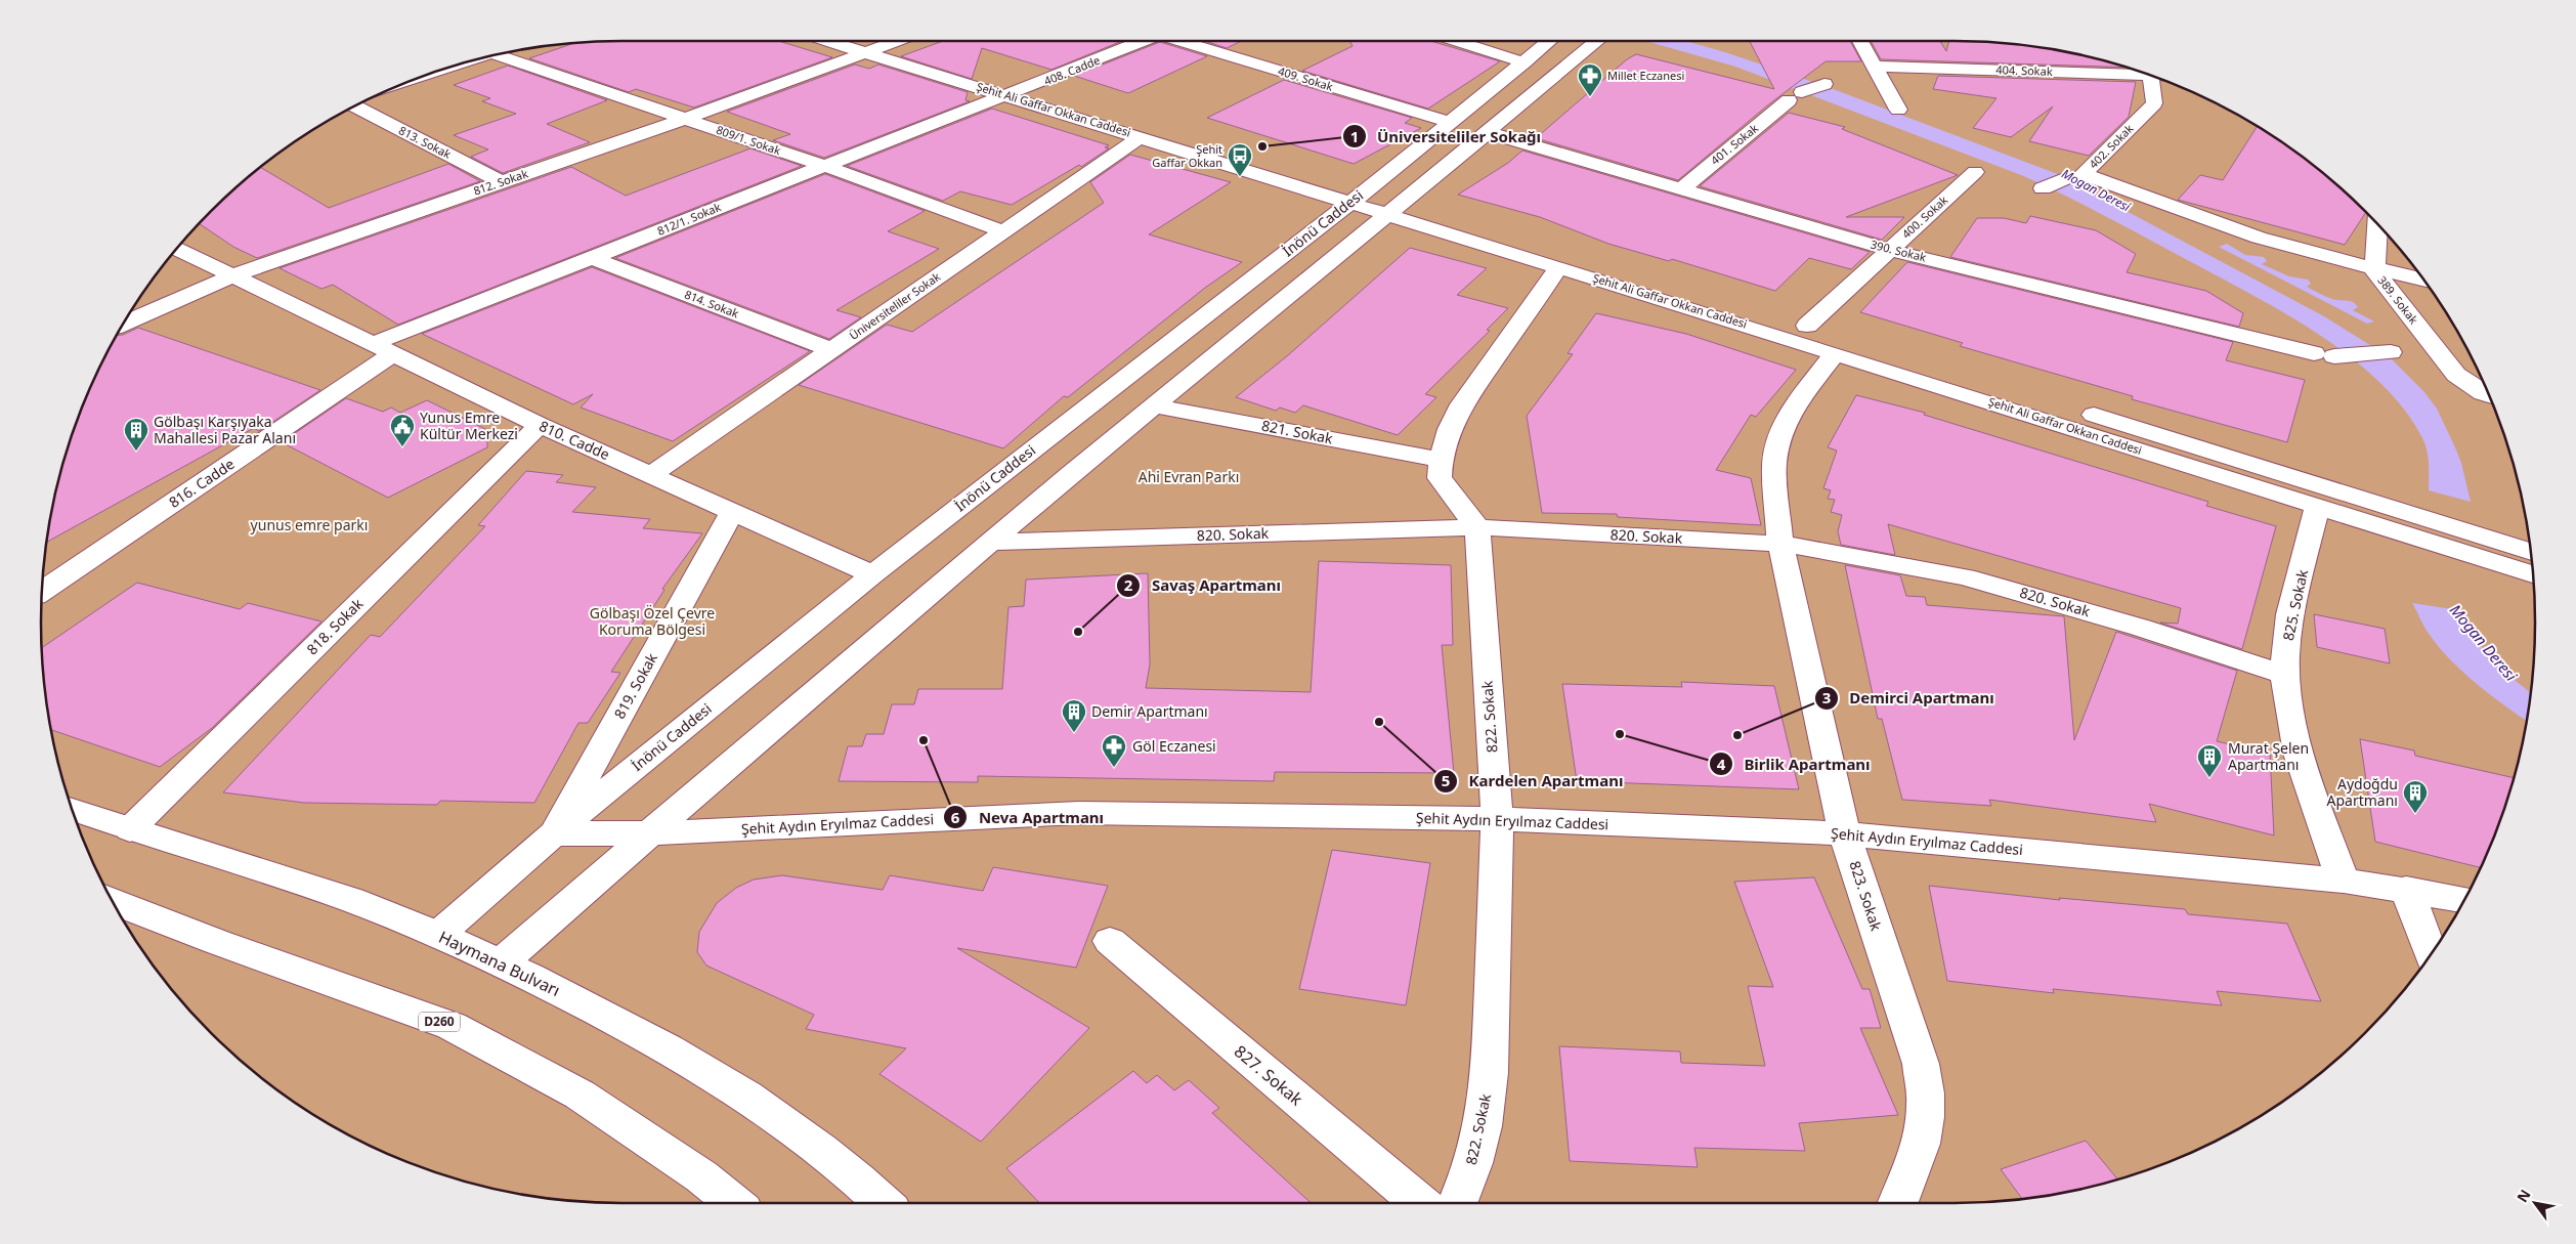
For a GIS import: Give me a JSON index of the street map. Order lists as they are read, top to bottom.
{
  "streets": {
    "main road": [
      "408. Cadde",
      "404. Sokak",
      "409. Sokak",
      "Şehit Ali Gaffar Okkan Caddesi",
      "809/1. Sokak",
      "813. Sokak",
      "401. Sokak",
      "402. Sokak",
      "812. Sokak",
      "400. Sokak",
      "812/1. Sokak",
      "İnönü Caddesi",
      "390. Sokak",
      "389. Sokak",
      "814. Sokak",
      "Üniversiteliler Sokak",
      "821. Sokak",
      "810. Cadde",
      "816. Cadde",
      "820. Sokak",
      "825. Sokak",
      "818. Sokak",
      "819. Sokak",
      "822. Sokak",
      "Şehit Aydın Eryılmaz Caddesi",
      "823. Sokak",
      "Haymana Bulvarı",
      "D260",
      "827. Sokak"
    ]
  },
  "crossings": [
    ["408. Cadde", "Şehit Ali Gaffar Okkan Caddesi"],
    ["408. Cadde", "812/1. Sokak"],
    ["409. Sokak", "İnönü Caddesi"],
    ["Şehit Ali Gaffar Okkan Caddesi", "812. Sokak"],
    ["Şehit Ali Gaffar Okkan Caddesi", "400. Sokak"],
    ["Şehit Ali Gaffar Okkan Caddesi", "812/1. Sokak"],
    ["Şehit Ali Gaffar Okkan Caddesi", "İnönü Caddesi"],
    ["Şehit Ali Gaffar Okkan Caddesi", "Üniversiteliler Sokak"],
    ["Şehit Ali Gaffar Okkan Caddesi", "825. Sokak"],
    ["Şehit Ali Gaffar Okkan Caddesi", "823. Sokak"],
    ["809/1. Sokak", "812. Sokak"],
    ["809/1. Sokak", "812/1. Sokak"],
    ["809/1. Sokak", "Üniversiteliler Sokak"],
    ["813. Sokak", "812. Sokak"],
    ["401. Sokak", "390. Sokak"],
    ["402. Sokak", "389. Sokak"],
    ["812. Sokak", "810. Cadde"],
    ["400. Sokak", "390. Sokak"],
    ["812/1. Sokak", "814. Sokak"],
    ["812/1. Sokak", "810. Cadde"],
    ["812/1. Sokak", "816. Cadde"],
    ["İnönü Caddesi", "810. Cadde"],
    ["İnönü Caddesi", "819. Sokak"],
    ["İnönü Caddesi", "Şehit Aydın Eryılmaz Caddesi"],
    ["İnönü Caddesi", "Haymana Bulvarı"],
    ["814. Sokak", "Üniversiteliler Sokak"],
    ["Üniversiteliler Sokak", "810. Cadde"],
    ["810. Cadde", "816. Cadde"],
    ["810. Cadde", "818. Sokak"],
    ["810. Cadde", "819. Sokak"],
    ["820. Sokak", "825. Sokak"],
    ["820. Sokak", "822. Sokak"],
    ["820. Sokak", "823. Sokak"],
    ["825. Sokak", "Şehit Aydın Eryılmaz Caddesi"],
    ["818. Sokak", "Haymana Bulvarı"],
    ["819. Sokak", "Şehit Aydın Eryılmaz Caddesi"],
    ["822. Sokak", "Şehit Aydın Eryılmaz Caddesi"],
    ["Şehit Aydın Eryılmaz Caddesi", "823. Sokak"]
  ],
  "water": ["Mogan Deresi"],
  "parks": ["Ahi Evran Parkı", "yunus emre parkı", "Gölbaşı Özel Çevre Koruma Bölgesi"],
  "places": {
    "pharmacy": ["Millet Eczanesi", "Göl Eczanesi"],
    "other": [
      "Üniversiteliler Sokağı",
      "Savaş Apartmanı",
      "Kardelen Apartmanı",
      "Birlik Apartmanı",
      "Demirci Apartmanı",
      "Neva Apartmanı"
    ],
    "bus stop": ["Şehit Gaffar Okkan"],
    "public building": ["Yunus Emre Kültür Merkezi"],
    "building": [
      "Gölbaşı Karşıyaka Mahallesi Pazar Alanı",
      "Demir Apartmanı",
      "Murat Şelen Apartmanı",
      "Aydoğdu Apartmanı"
    ]
  },
  "north": "top left"
}
